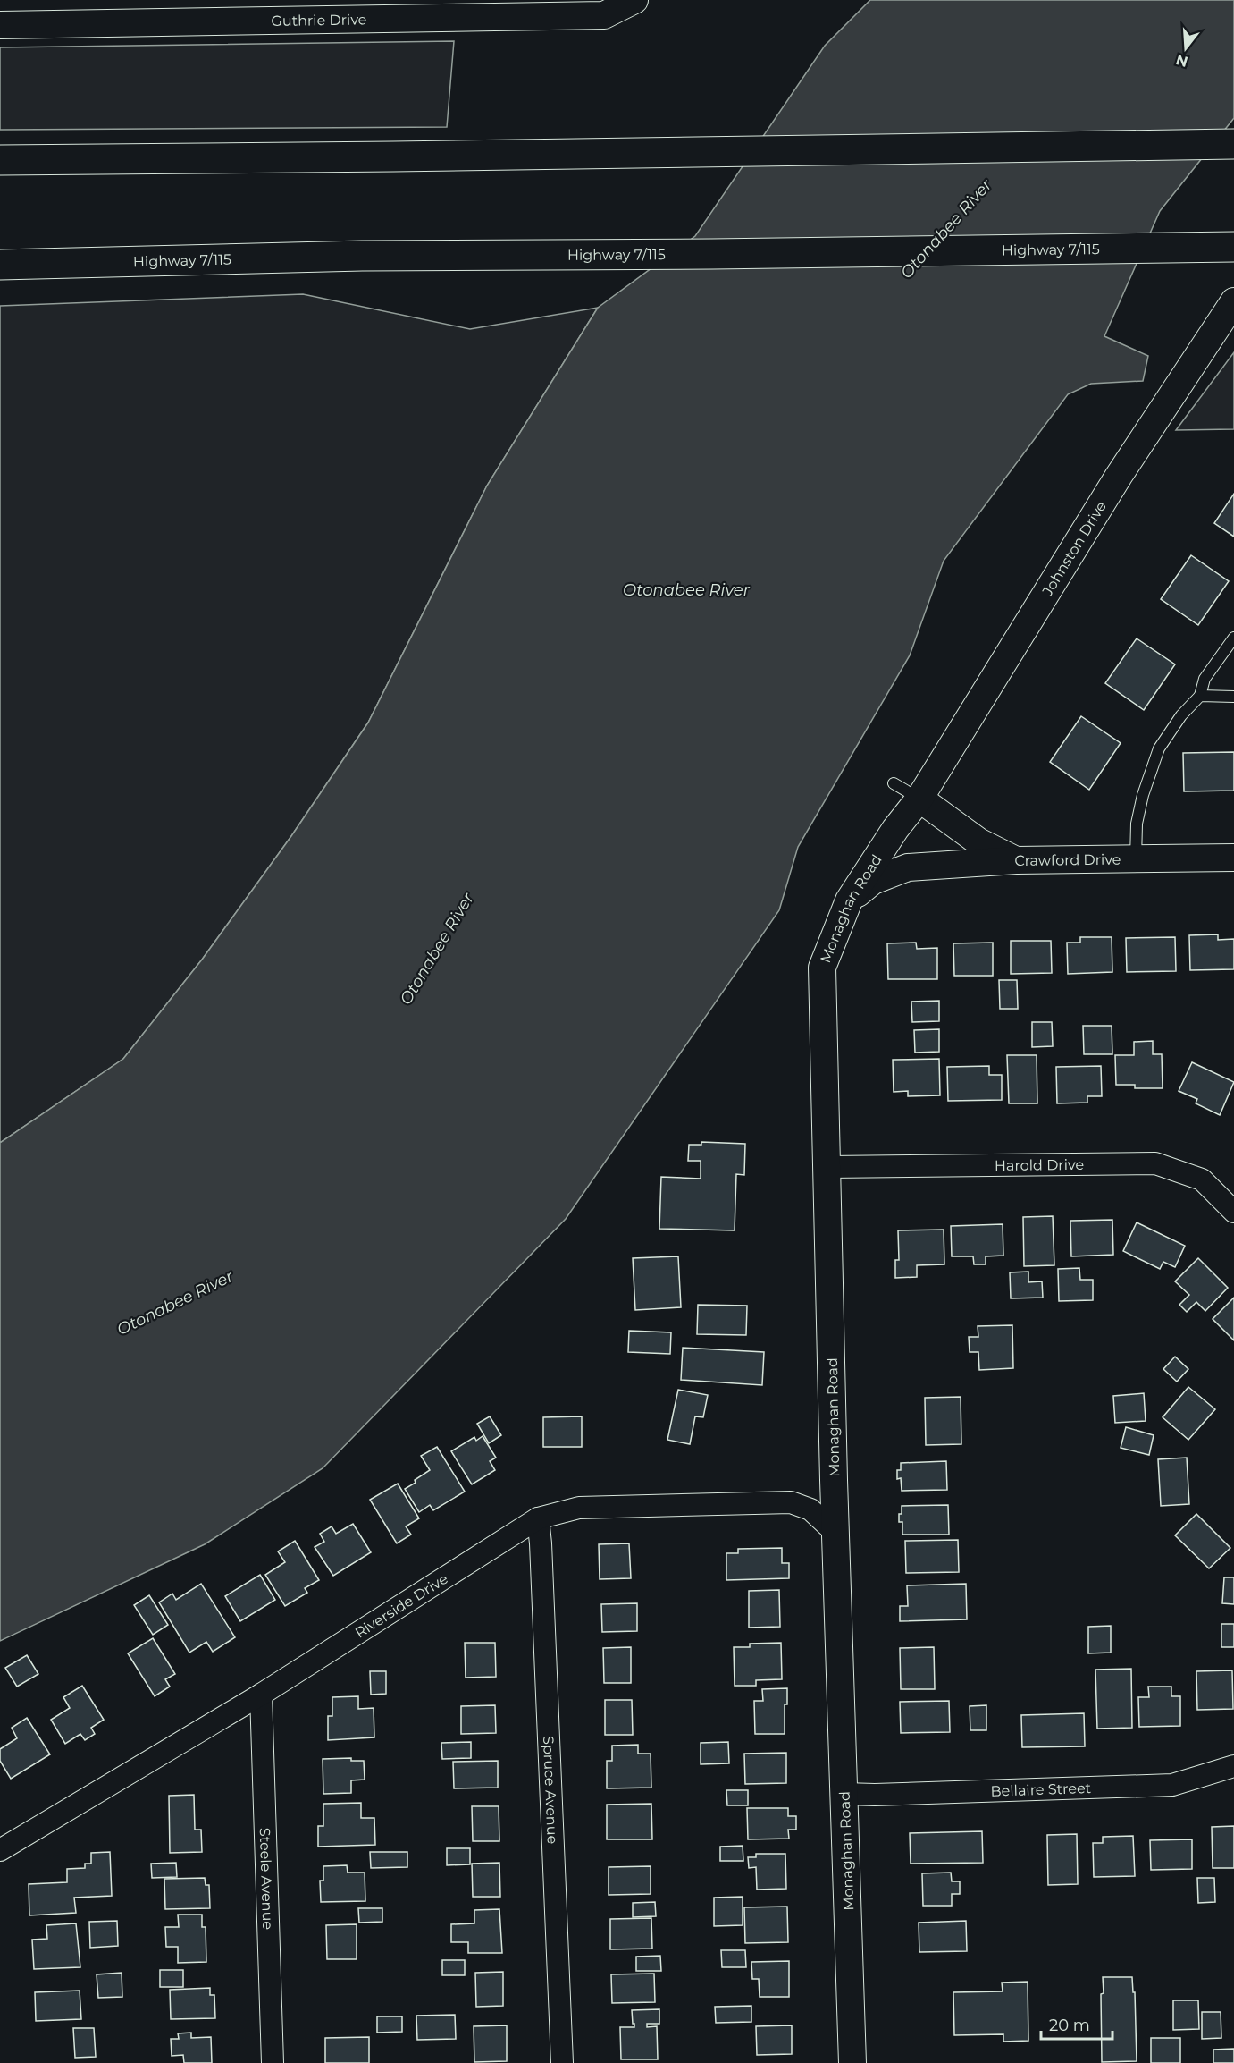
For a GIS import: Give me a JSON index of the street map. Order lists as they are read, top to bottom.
{
  "streets": {
    "highway": ["Highway 7/115"],
    "street": [
      "Guthrie Drive",
      "Johnston Drive",
      "Crawford Drive",
      "Monaghan Road",
      "Harold Drive",
      "Riverside Drive",
      "Bellaire Street",
      "Spruce Avenue",
      "Steele Avenue"
    ]
  },
  "crossings": [
    ["Johnston Drive", "Crawford Drive"],
    ["Johnston Drive", "Monaghan Road"],
    ["Crawford Drive", "Monaghan Road"],
    ["Monaghan Road", "Harold Drive"],
    ["Monaghan Road", "Riverside Drive"],
    ["Monaghan Road", "Bellaire Street"],
    ["Riverside Drive", "Spruce Avenue"],
    ["Riverside Drive", "Steele Avenue"]
  ],
  "water": ["Otonabee River"],
  "scale_bar": "20 m",
  "north": "bottom"
}
